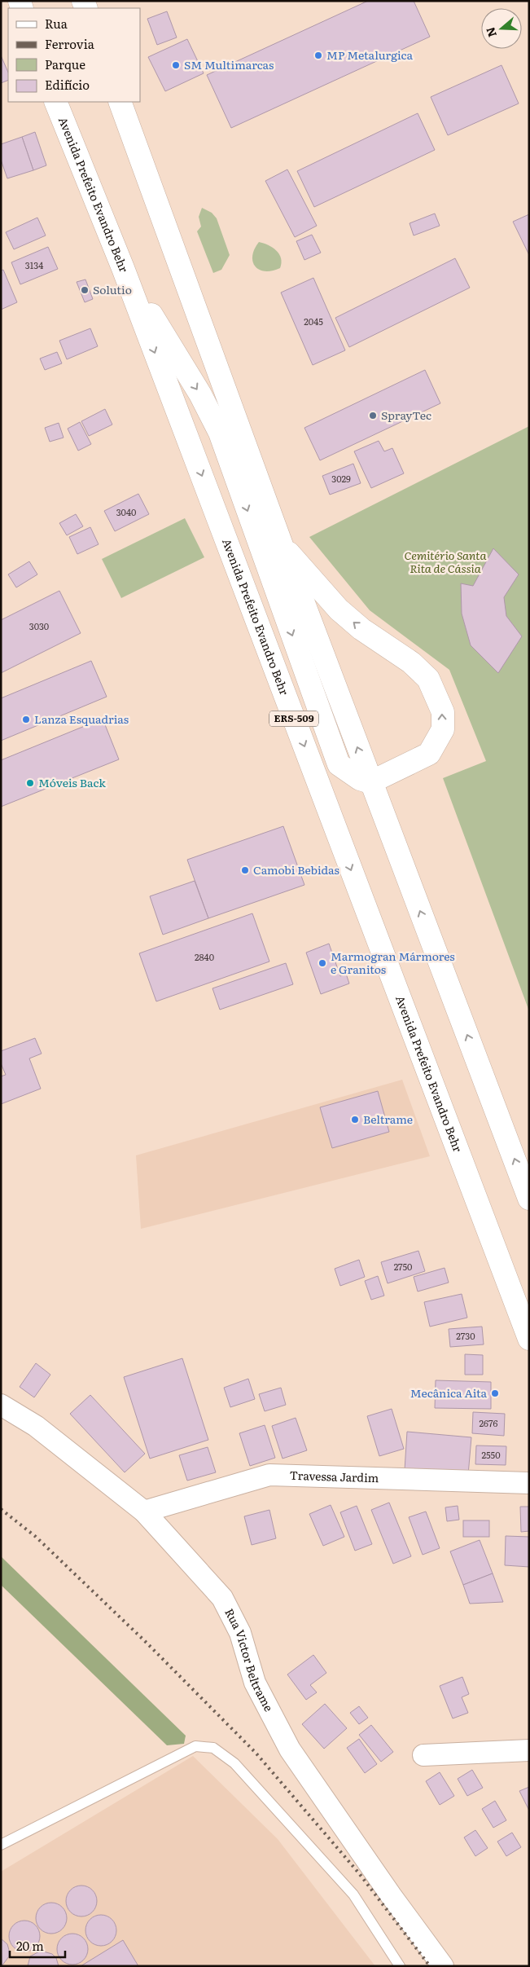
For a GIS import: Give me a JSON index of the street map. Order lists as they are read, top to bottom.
{
  "streets": {
    "highway": ["Avenida Prefeito Evandro Behr", "ERS-509"],
    "street": ["Travessa Jardim", "Rua Victor Beltrame"]
  },
  "crossings": [
    ["Travessa Jardim", "Rua Victor Beltrame"]
  ],
  "parks": ["Cemitério Santa Rita de Cássia"],
  "places": [
    "MP Metalurgica",
    "SM Multimarcas",
    "Solutio",
    "SprayTec",
    "Lanza Esquadrias",
    "Móveis Back",
    "Camobi Bebidas",
    "Marmogran Mármores e Granitos",
    "Beltrame",
    "Mecânica Aita"
  ],
  "house_numbers": [
    "3134",
    "2045",
    "3029",
    "3040",
    "3030",
    "2840",
    "2750",
    "2730",
    "2676",
    "2550"
  ],
  "legend": [
    "Rua",
    "Ferrovia",
    "Parque",
    "Edifício"
  ],
  "scale_bar": "20 m",
  "north": "left"
}
